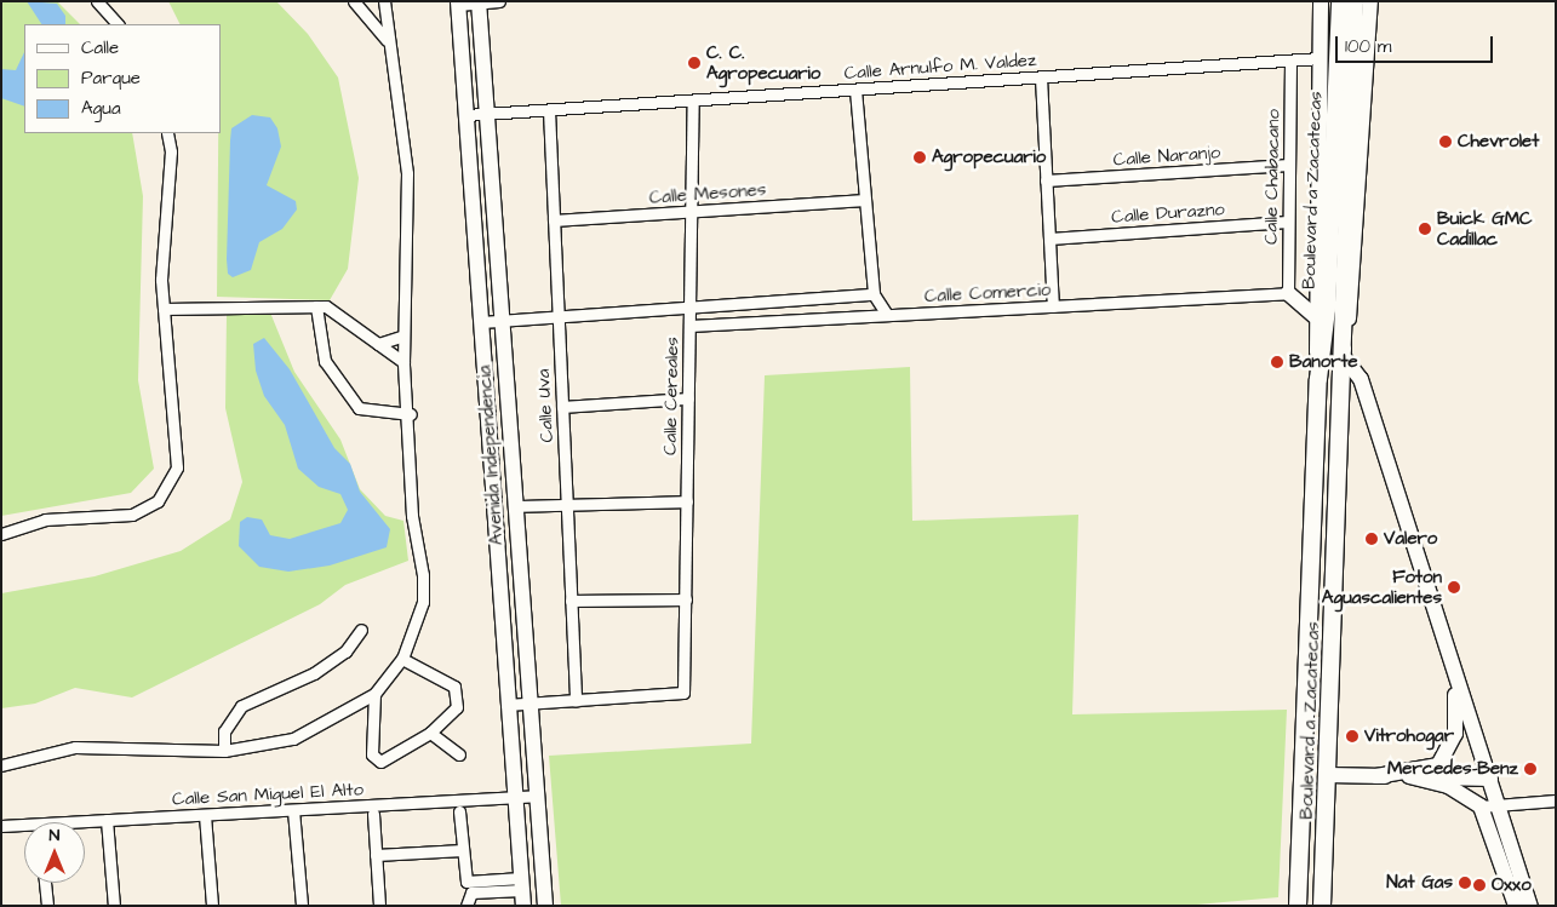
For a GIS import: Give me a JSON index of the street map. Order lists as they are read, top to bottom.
{
  "streets": {
    "main road": ["Boulevard a Zacatecas", "Avenida Independencia"],
    "street": [
      "Calle Arnulfo M. Valdez",
      "Calle Naranjo",
      "Calle Chabacano",
      "Calle Mesones",
      "Calle Durazno",
      "Calle Comercio",
      "Calle Cereales",
      "Calle Uva",
      "Calle San Miguel El Alto"
    ]
  },
  "crossings": [
    ["Calle Arnulfo M. Valdez", "Calle Chabacano"],
    ["Calle Arnulfo M. Valdez", "Boulevard a Zacatecas"],
    ["Calle Arnulfo M. Valdez", "Calle Cereales"],
    ["Calle Arnulfo M. Valdez", "Calle Uva"],
    ["Calle Arnulfo M. Valdez", "Avenida Independencia"],
    ["Calle Naranjo", "Calle Chabacano"],
    ["Calle Chabacano", "Calle Durazno"],
    ["Calle Chabacano", "Calle Comercio"],
    ["Calle Mesones", "Calle Cereales"],
    ["Calle Mesones", "Calle Uva"],
    ["Calle Comercio", "Calle Cereales"],
    ["Calle Cereales", "Calle Uva"],
    ["Avenida Independencia", "Calle San Miguel El Alto"]
  ],
  "places": [
    "C. C. Agropecuario",
    "Chevrolet",
    "Agropecuario",
    "Buick GMC Cadillac",
    "Banorte",
    "Valero",
    "Foton Aguascalientes",
    "Vitrohogar",
    "Mercedes-Benz",
    "Nat Gas",
    "Oxxo"
  ],
  "legend": ["Calle", "Parque", "Agua"],
  "scale_bar": "100 m",
  "north": "top"
}
